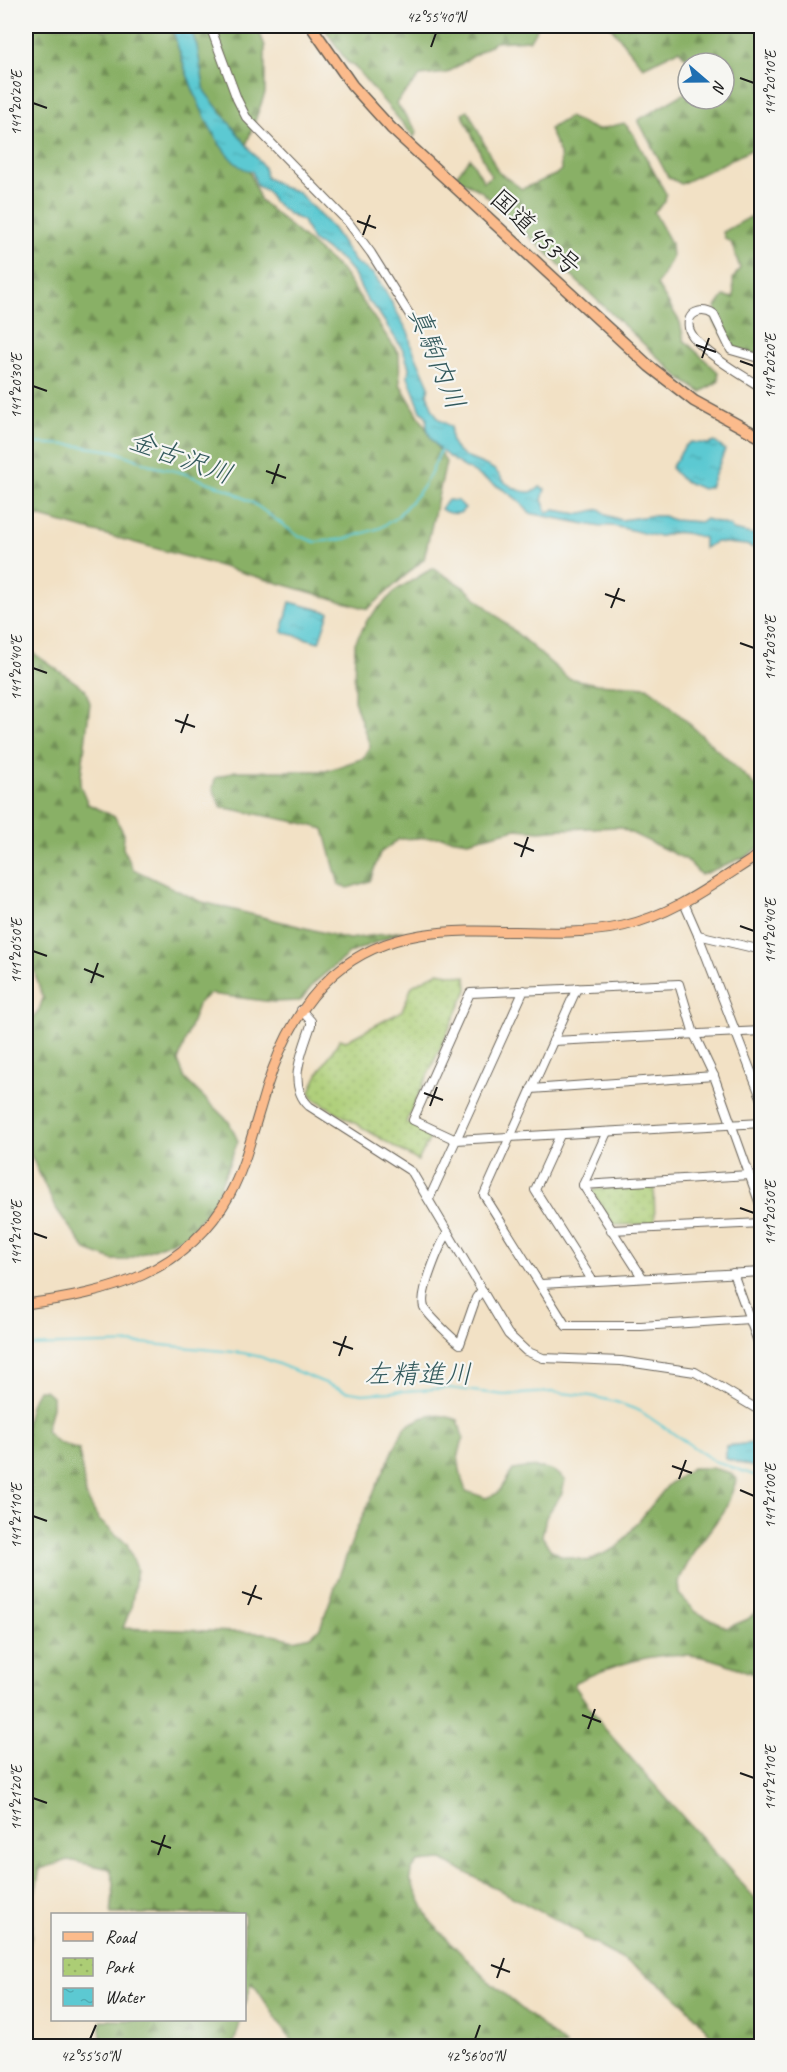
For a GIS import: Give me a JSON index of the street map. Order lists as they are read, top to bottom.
{
  "streets": {
    "highway": ["国道453号"]
  },
  "water": ["真駒内川", "金古沢川", "左精進川"],
  "legend": ["Road", "Park", "Water"],
  "north": "right",
  "coordinates": [
    "42°55'40\"N",
    "141°20'10\"E",
    "141°20'20\"E",
    "141°20'30\"E",
    "141°20'40\"E",
    "141°20'50\"E",
    "141°21'00\"E",
    "141°21'10\"E",
    "141°21'20\"E",
    "42°55'50\"N",
    "42°56'00\"N"
  ]
}
